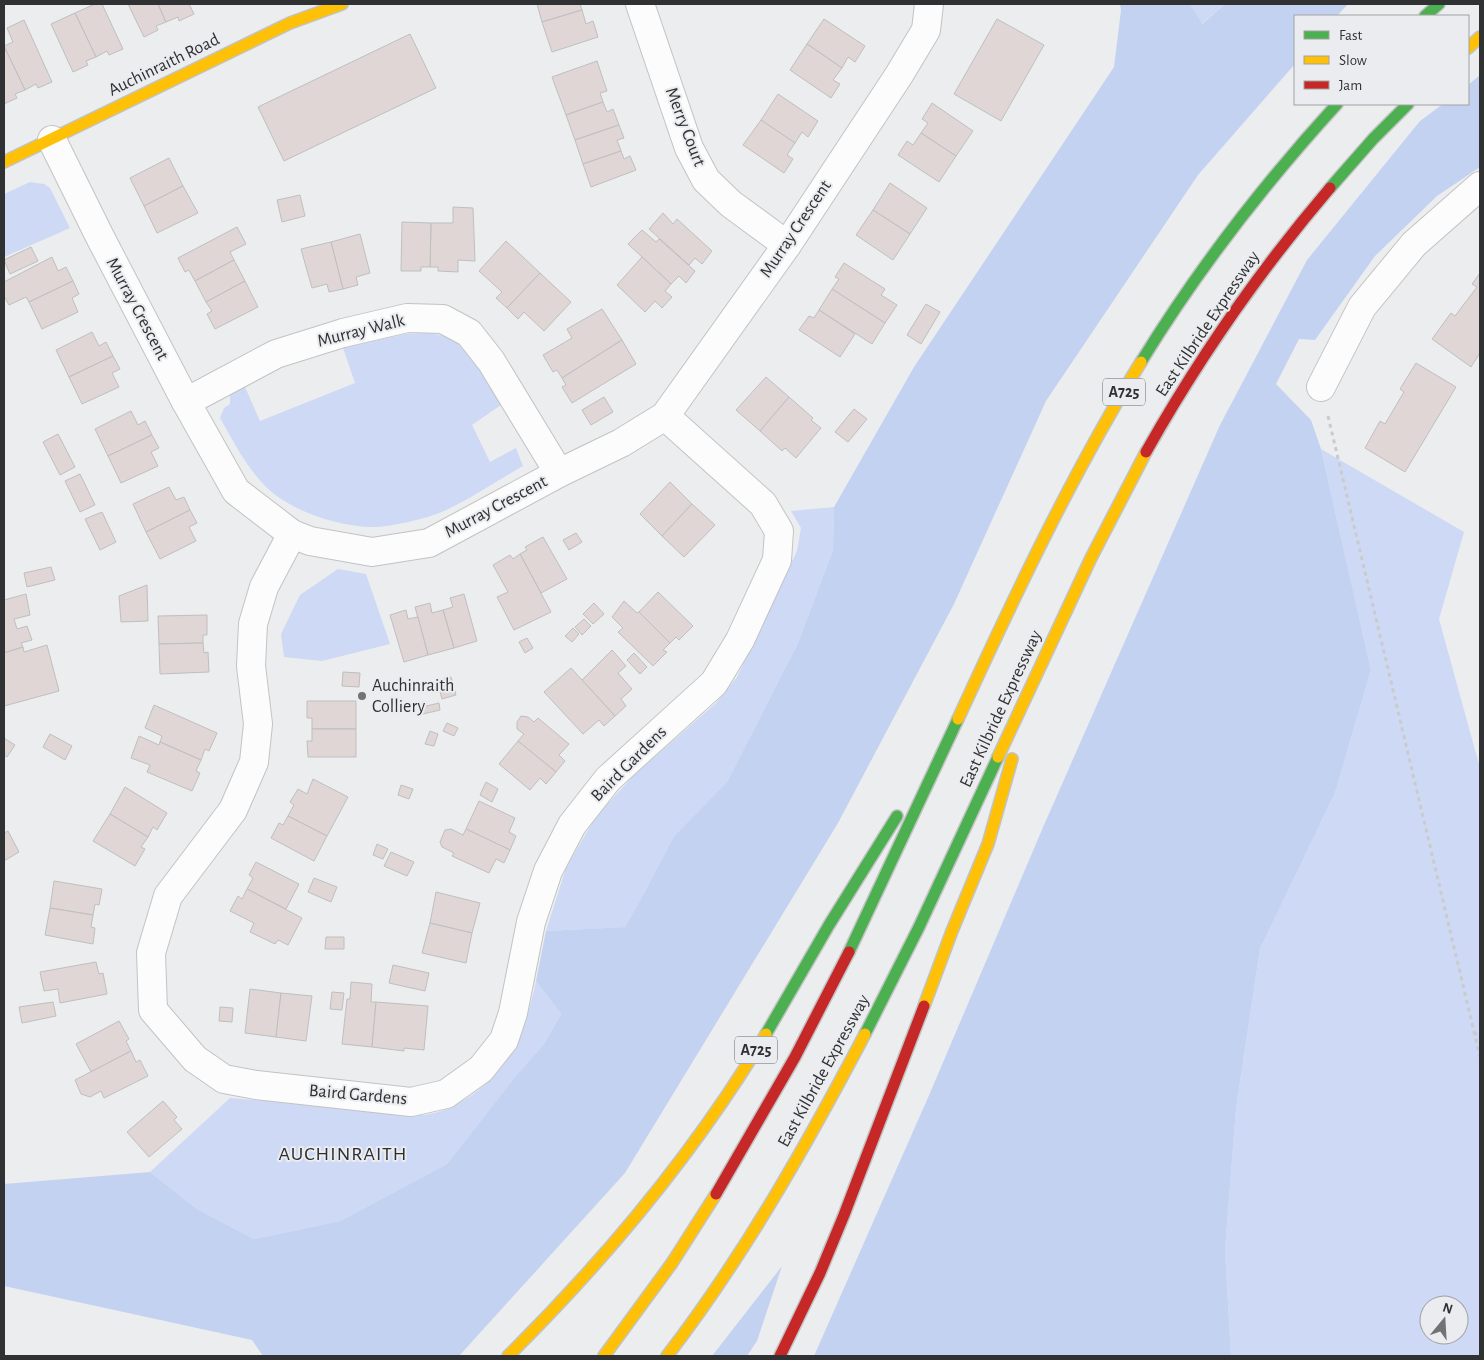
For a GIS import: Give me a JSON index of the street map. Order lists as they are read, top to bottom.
{
  "streets": {
    "main road": ["Auchinraith Road", "East Kilbride Expressway", "A725"],
    "street": [
      "Merry Court",
      "Murray Crescent",
      "Murray Walk",
      "Baird Gardens"
    ]
  },
  "crossings": [
    ["Auchinraith Road", "Murray Crescent"],
    ["Merry Court", "Murray Crescent"],
    ["Murray Crescent", "Murray Walk"],
    ["Murray Crescent", "Baird Gardens"],
    ["East Kilbride Expressway", "A725"]
  ],
  "districts": ["AUCHINRAITH"],
  "places": ["Auchinraith Colliery"],
  "legend": ["Fast", "Slow", "Jam"],
  "north": "top"
}
